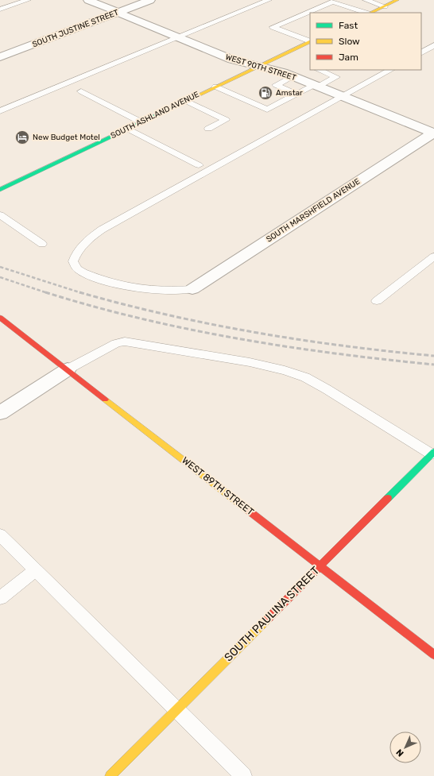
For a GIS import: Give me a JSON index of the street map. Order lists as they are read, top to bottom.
{
  "streets": {
    "street": [
      "SOUTH JUSTINE STREET",
      "WEST 90TH STREET",
      "SOUTH ASHLAND AVENUE",
      "SOUTH MARSHFIELD AVENUE",
      "WEST 89TH STREET",
      "SOUTH PAULINA STREET"
    ]
  },
  "crossings": [
    ["SOUTH JUSTINE STREET", "WEST 90TH STREET"],
    ["WEST 90TH STREET", "SOUTH ASHLAND AVENUE"],
    ["WEST 90TH STREET", "SOUTH MARSHFIELD AVENUE"],
    ["WEST 89TH STREET", "SOUTH PAULINA STREET"]
  ],
  "places": {
    "fuel station": ["Amstar"],
    "hotel": ["New Budget Motel"]
  },
  "legend": ["Fast", "Slow", "Jam"],
  "north": "bottom left"
}
